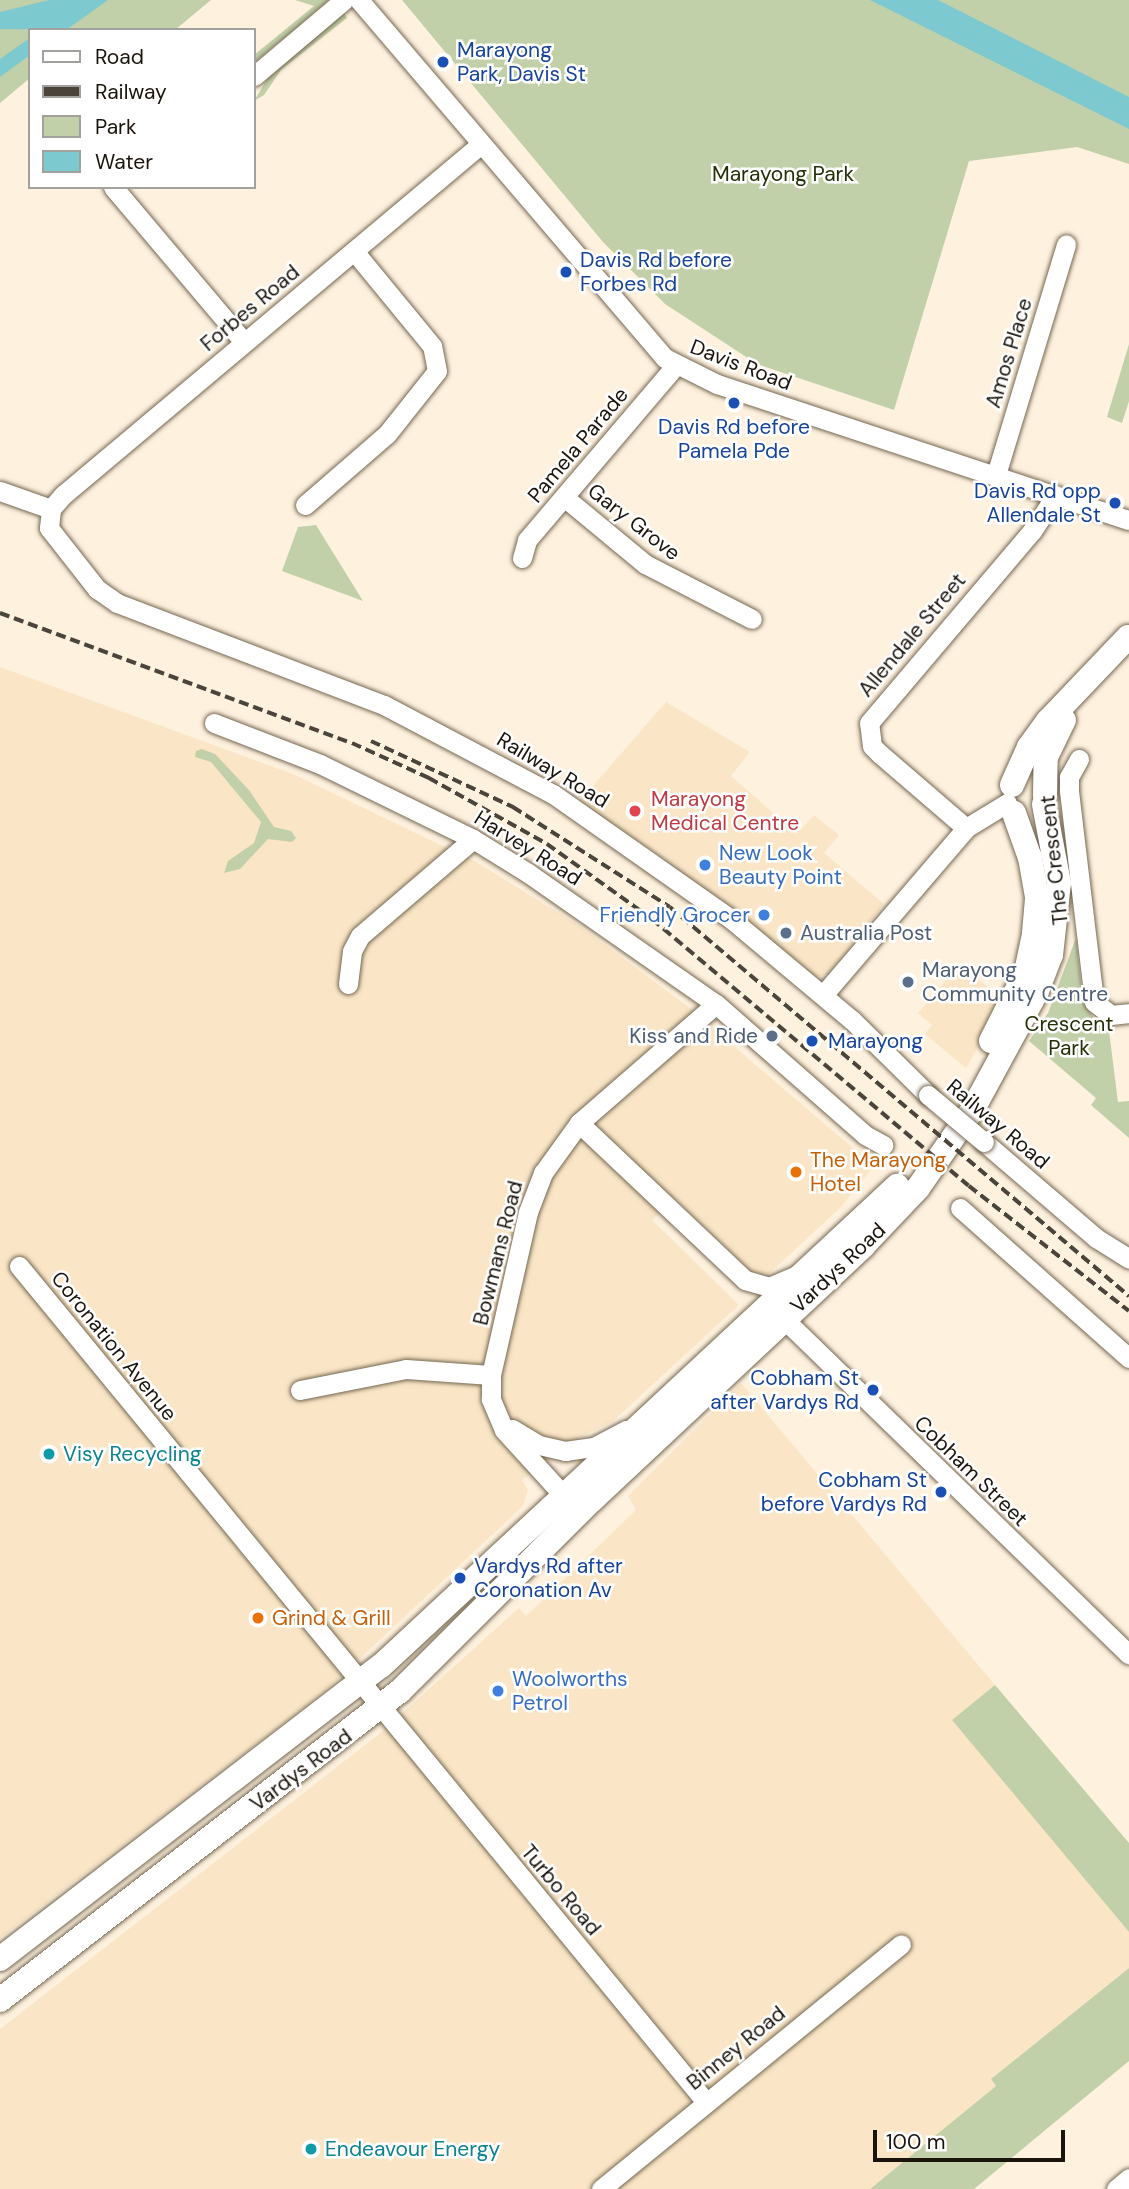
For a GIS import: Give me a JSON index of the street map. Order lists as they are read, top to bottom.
{
  "streets": {
    "main road": ["Vardys Road"],
    "street": [
      "Forbes Road",
      "Amos Place",
      "Davis Road",
      "Pamela Parade",
      "Gary Grove",
      "Allendale Street",
      "Railway Road",
      "Harvey Road",
      "The Crescent",
      "Bowmans Road",
      "Coronation Avenue",
      "Cobham Street",
      "Turbo Road",
      "Binney Road"
    ]
  },
  "crossings": [
    ["Forbes Road", "Davis Road"],
    ["Forbes Road", "Railway Road"],
    ["Amos Place", "Davis Road"],
    ["Davis Road", "Pamela Parade"],
    ["Davis Road", "Allendale Street"],
    ["Pamela Parade", "Gary Grove"],
    ["Harvey Road", "Bowmans Road"],
    ["Vardys Road", "Coronation Avenue"],
    ["Vardys Road", "Cobham Street"],
    ["Vardys Road", "Turbo Road"],
    ["Coronation Avenue", "Turbo Road"],
    ["Turbo Road", "Binney Road"]
  ],
  "parks": ["Marayong Park", "Crescent Park"],
  "places": [
    "Marayong Park, Davis St",
    "Davis Rd before Forbes Rd",
    "Davis Rd before Pamela Pde",
    "Davis Rd opp Allendale St",
    "Marayong Medical Centre",
    "New Look Beauty Point",
    "Friendly Grocer",
    "Australia Post",
    "Marayong Community Centre",
    "Kiss and Ride",
    "Marayong",
    "The Marayong Hotel",
    "Cobham St after Vardys Rd",
    "Visy Recycling",
    "Cobham St before Vardys Rd",
    "Vardys Rd after Coronation Av",
    "Grind & Grill",
    "Woolworths Petrol",
    "Endeavour Energy"
  ],
  "legend": [
    "Road",
    "Railway",
    "Park",
    "Water"
  ],
  "scale_bar": "100 m"
}
